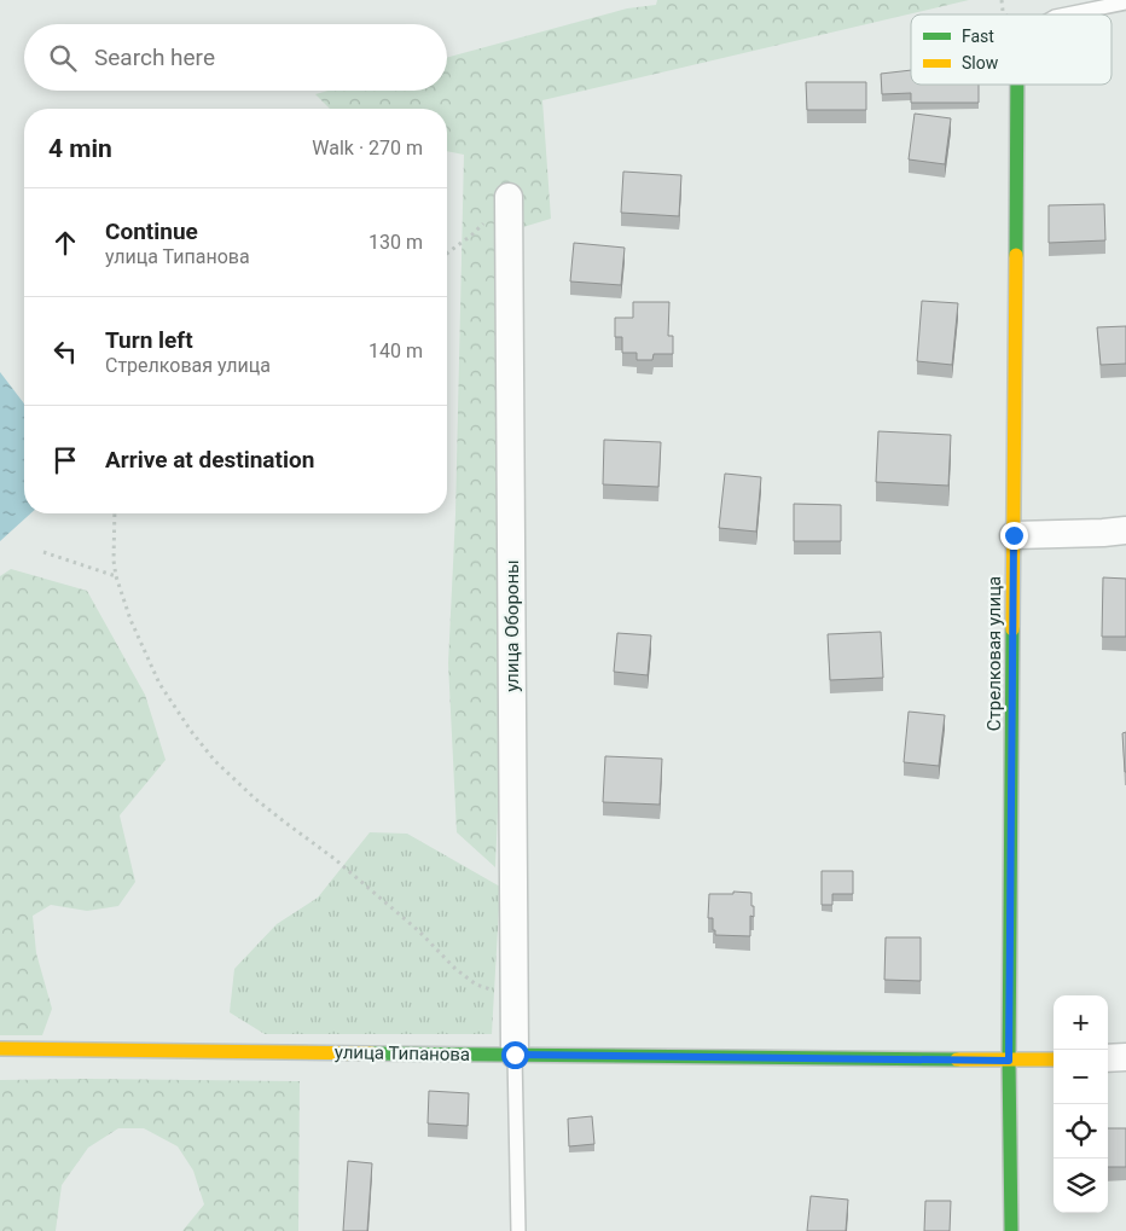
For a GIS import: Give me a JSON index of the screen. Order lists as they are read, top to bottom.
{
  "streets": {
    "street": ["улица Обороны", "Стрелковая улица", "улица Типанова"]
  },
  "crossings": [
    ["улица Обороны", "улица Типанова"],
    ["Стрелковая улица", "улица Типанова"]
  ],
  "legend": ["Fast", "Slow"],
  "page": {
    "search": "Search here",
    "heading": ["4 min", "Walk · 270 m"],
    "list": [
      ["Continue", "улица Типанова", "130 m"],
      ["Turn left", "Стрелковая улица", "140 m"],
      "Arrive at destination"
    ],
    "map_buttons": ["+", "−"]
  }
}
